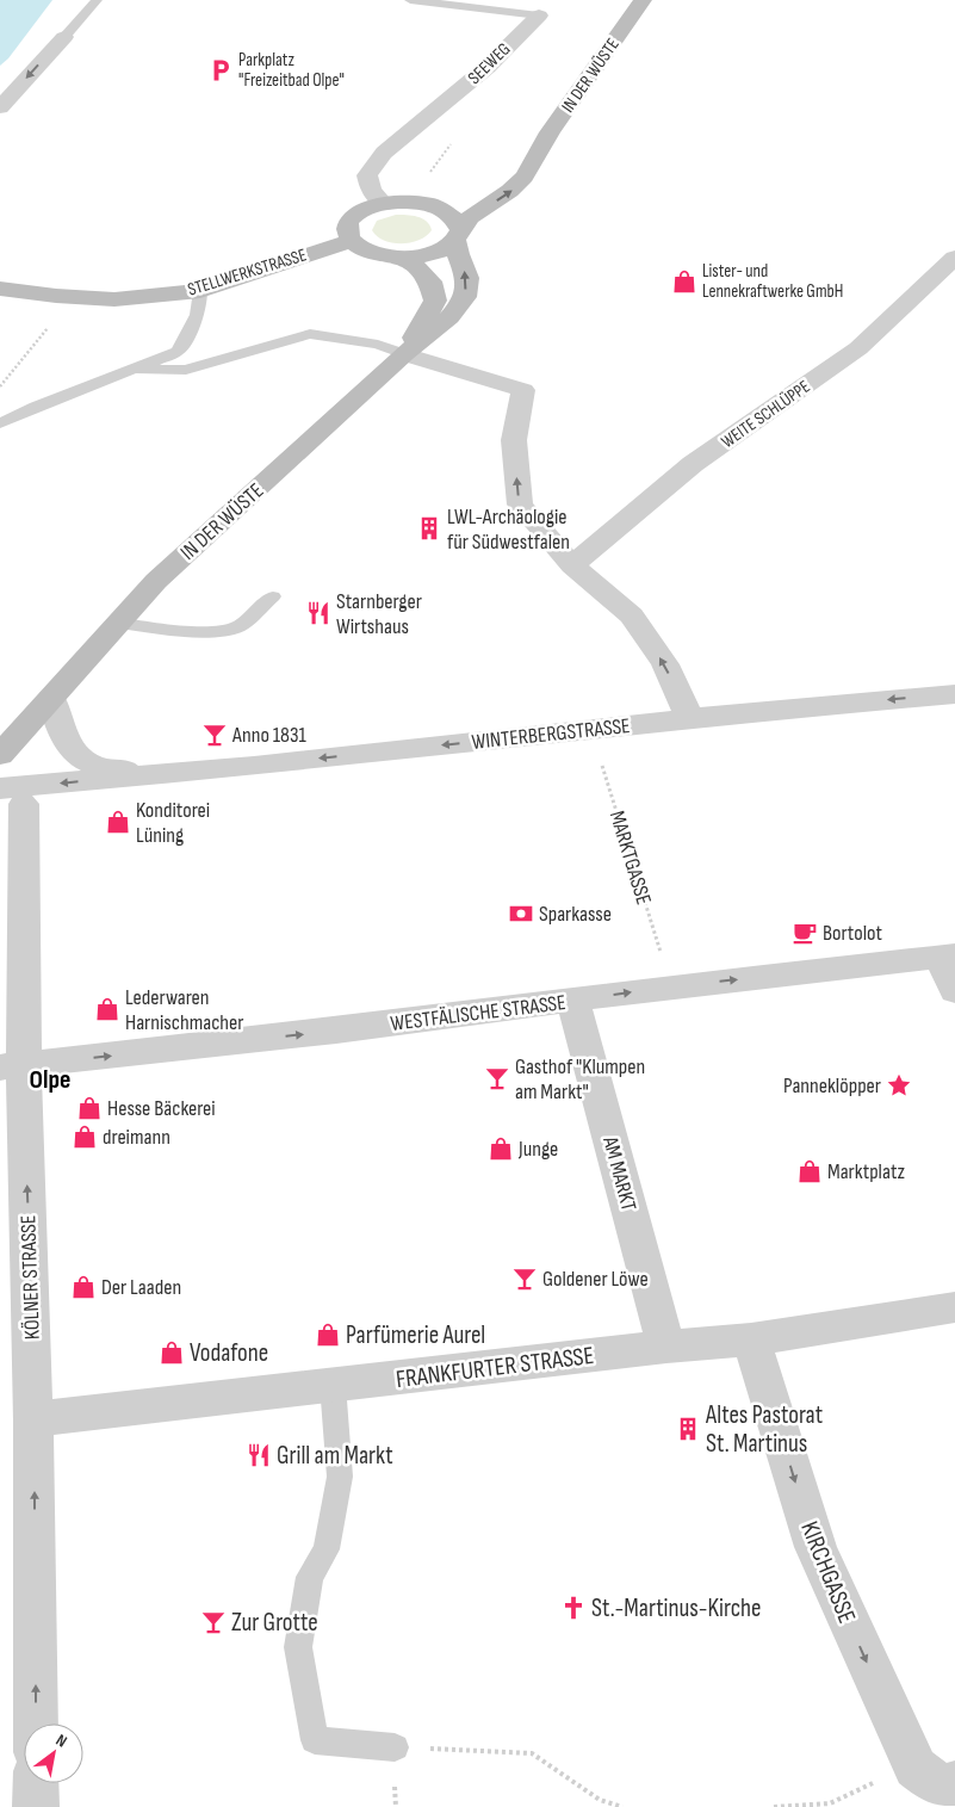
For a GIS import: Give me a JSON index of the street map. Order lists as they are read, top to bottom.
{
  "streets": {
    "main road": ["IN DER WÜSTE", "STELLWERKSTRASSE"],
    "street": [
      "SEEWEG",
      "WEITE SCHLÜPPE",
      "WINTERBERGSTRASSE",
      "WESTFÄLISCHE STRASSE",
      "AM MARKT",
      "KÖLNER STRASSE",
      "FRANKFURTER STRASSE",
      "KIRCHGASSE"
    ],
    "path": ["MARKTGASSE"]
  },
  "crossings": [
    ["IN DER WÜSTE", "WINTERBERGSTRASSE"],
    ["WINTERBERGSTRASSE", "MARKTGASSE"],
    ["WINTERBERGSTRASSE", "KÖLNER STRASSE"],
    ["MARKTGASSE", "WESTFÄLISCHE STRASSE"],
    ["WESTFÄLISCHE STRASSE", "AM MARKT"],
    ["WESTFÄLISCHE STRASSE", "KÖLNER STRASSE"],
    ["AM MARKT", "FRANKFURTER STRASSE"],
    ["KÖLNER STRASSE", "FRANKFURTER STRASSE"],
    ["FRANKFURTER STRASSE", "KIRCHGASSE"]
  ],
  "one_way": [
    "WINTERBERGSTRASSE",
    "WESTFÄLISCHE STRASSE",
    "KÖLNER STRASSE",
    "KIRCHGASSE"
  ],
  "districts": ["Olpe"],
  "places": {
    "parking": ["Parkplatz \"Freizeitbad Olpe\""],
    "shop": [
      "Lister- und Lennekraftwerke GmbH",
      "Konditorei Lüning",
      "Lederwaren Harnischmacher",
      "Hesse Bäckerei",
      "dreimann",
      "Junge",
      "Marktplatz",
      "Der Laaden",
      "Parfümerie Aurel",
      "Vodafone"
    ],
    "building": ["LWL-Archäologie für Südwestfalen", "Altes Pastorat St. Martinus"],
    "restaurant": ["Starnberger Wirtshaus", "Grill am Markt"],
    "bar": [
      "Anno 1831",
      "Gasthof \"Klumpen am Markt\"",
      "Goldener Löwe",
      "Zur Grotte"
    ],
    "bank": ["Sparkasse"],
    "cafe": ["Bortolot"],
    "place": ["Panneklöpper"],
    "church": ["St.-Martinus-Kirche"]
  },
  "north": "top right"
}
